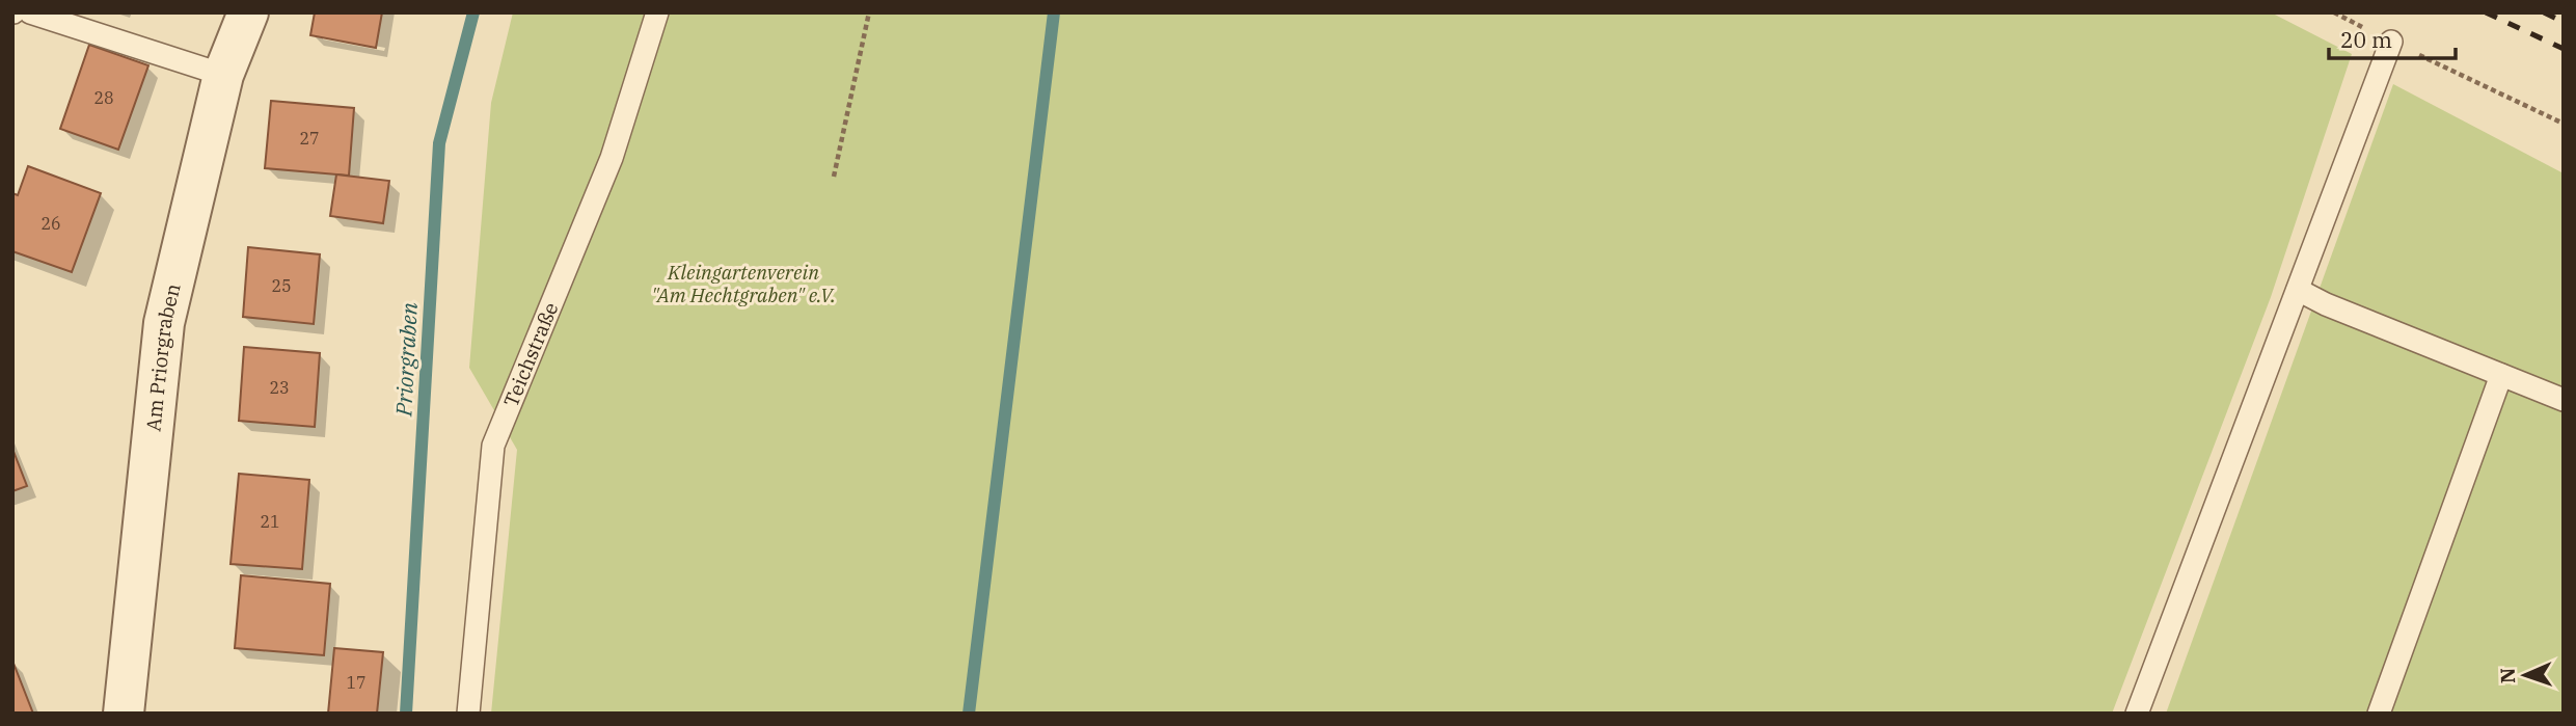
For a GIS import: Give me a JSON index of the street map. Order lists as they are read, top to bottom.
{
  "streets": {
    "street": ["Am Priorgraben"],
    "lane": ["Teichstraße"]
  },
  "water": ["Priorgraben"],
  "parks": ["Kleingartenverein \"Am Hechtgraben\" e.V."],
  "house_numbers": [
    "28",
    "27",
    "26",
    "25",
    "23",
    "21",
    "17"
  ],
  "scale_bar": "20 m",
  "north": "left"
}
